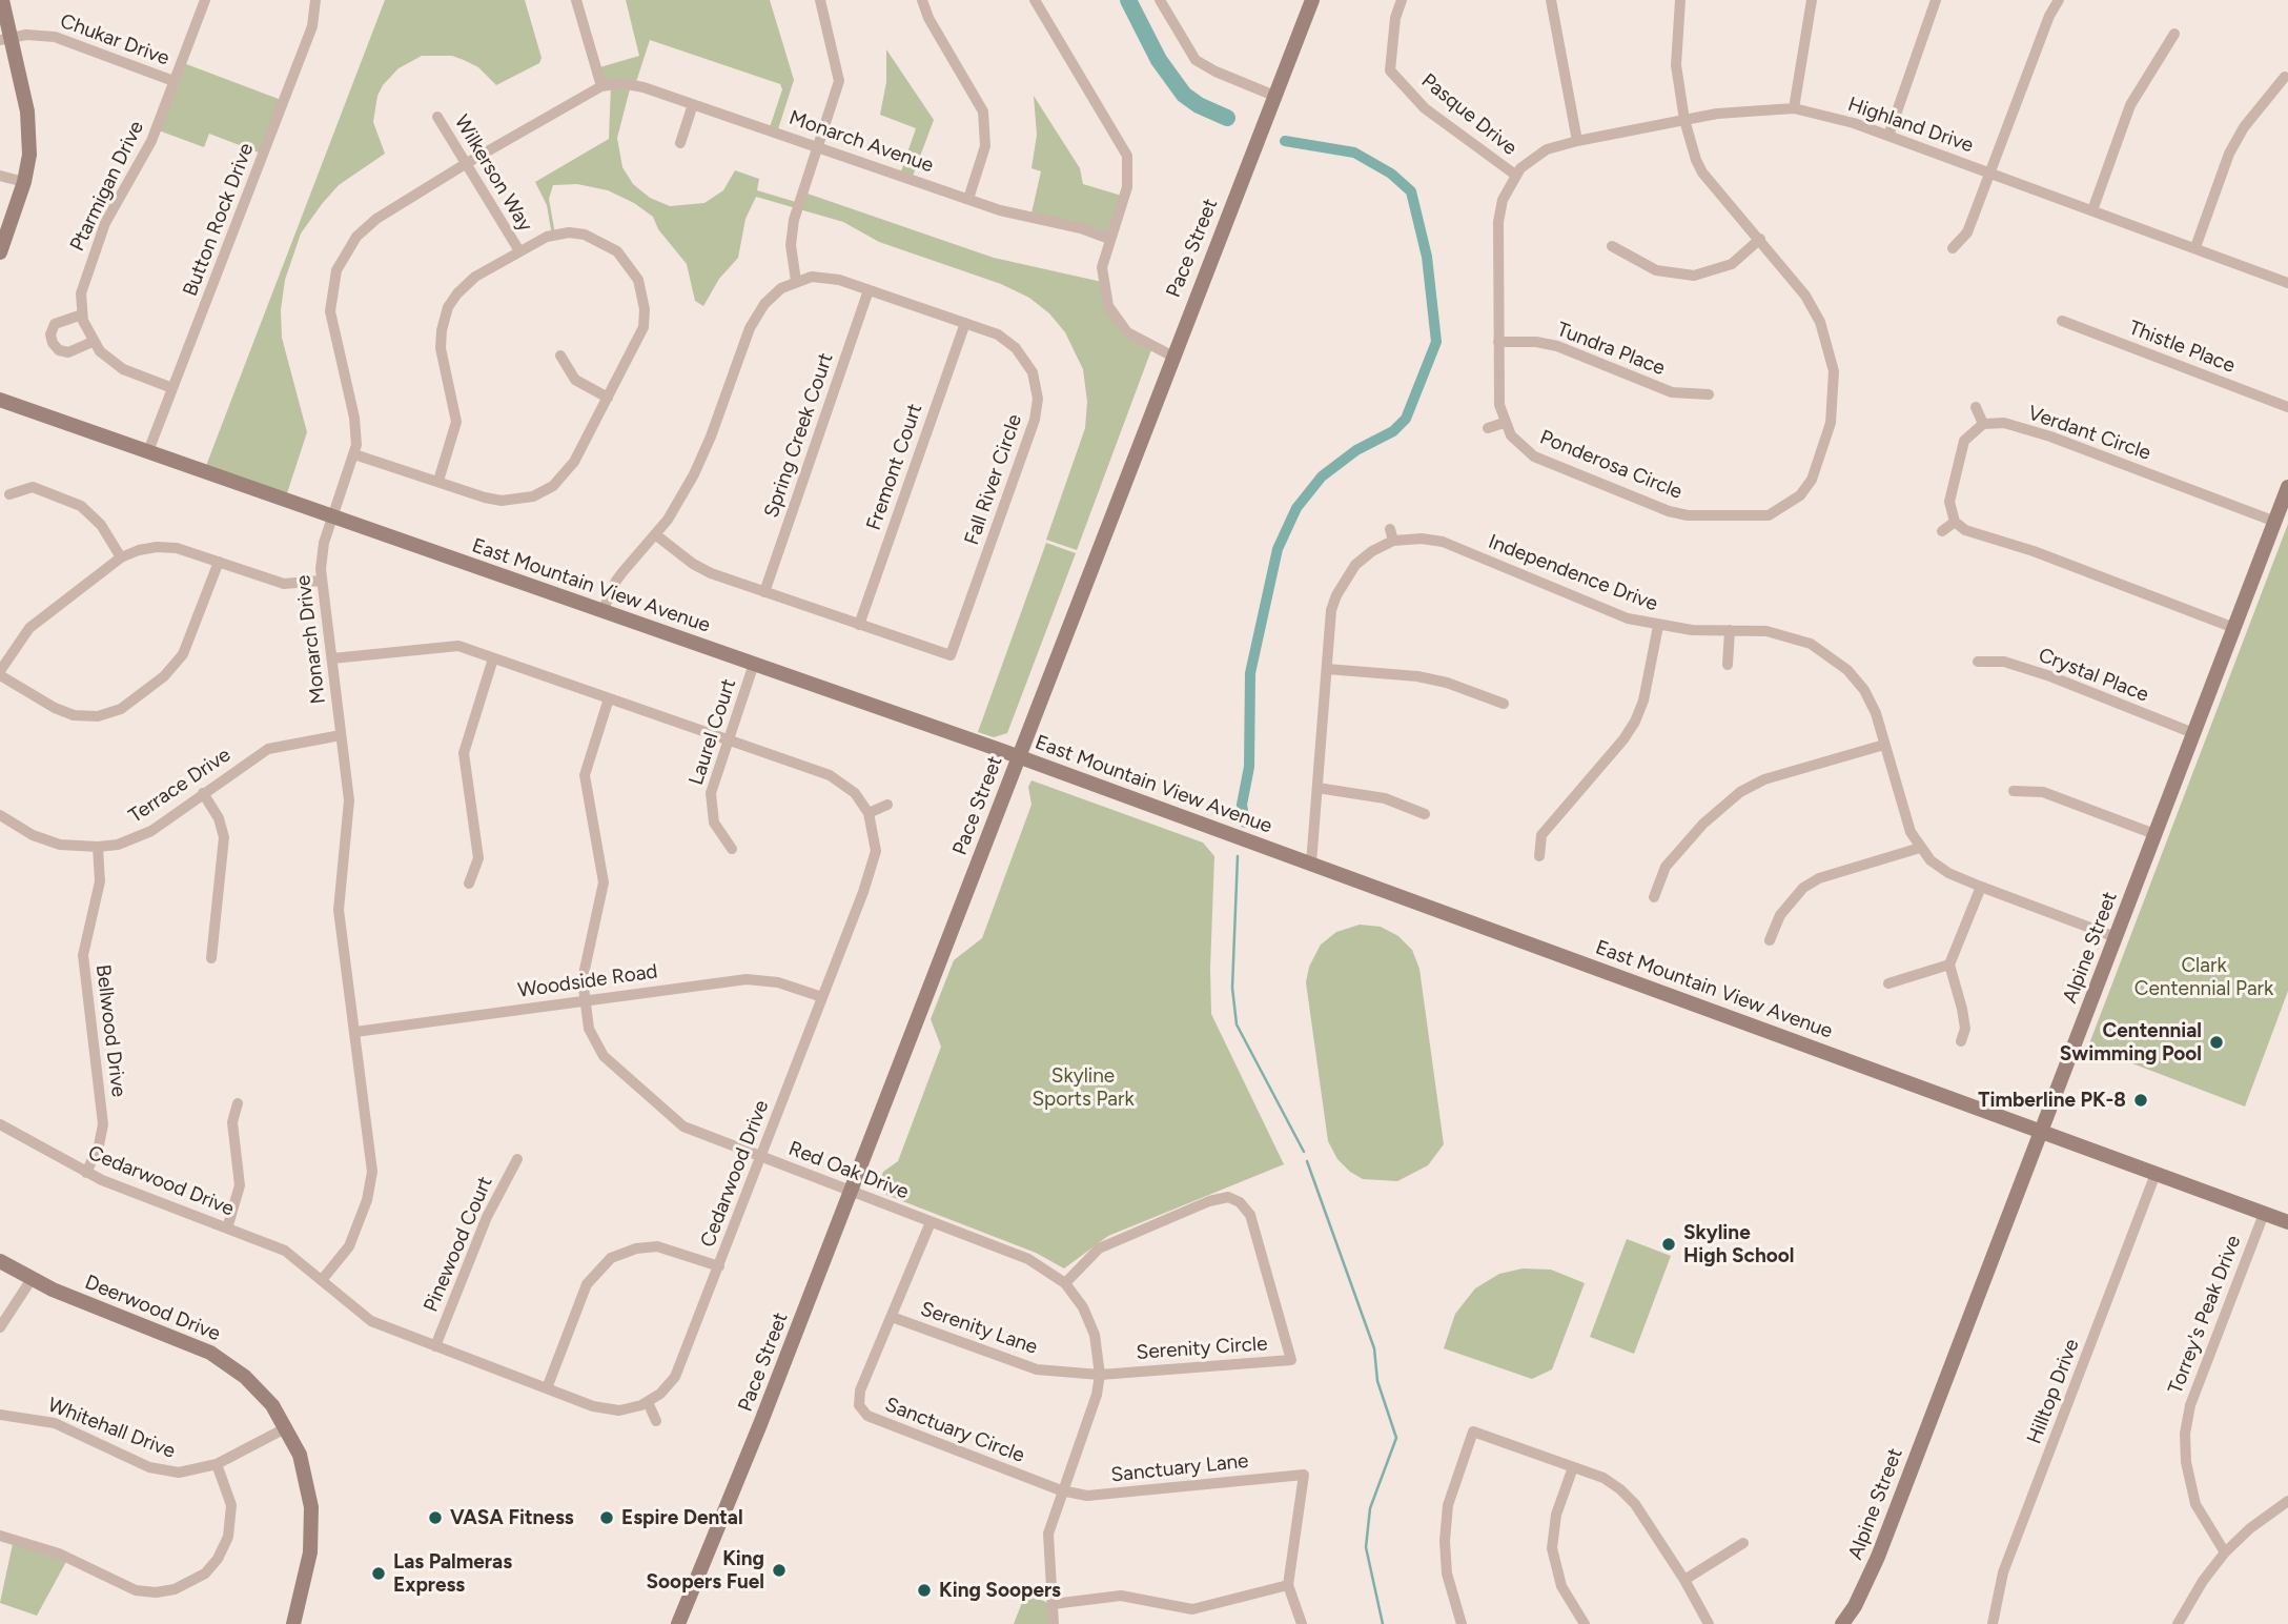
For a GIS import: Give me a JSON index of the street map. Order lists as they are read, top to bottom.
{
  "streets": {
    "street": [
      "Chukar Drive",
      "Pasque Drive",
      "Highland Drive",
      "Monarch Avenue",
      "Wilkerson Way",
      "Ptarmigan Drive",
      "Button Rock Drive",
      "Pace Street",
      "Thistle Place",
      "Tundra Place",
      "Verdant Circle",
      "Spring Creek Court",
      "Ponderosa Circle",
      "Fremont Court",
      "Fall River Circle",
      "Independence Drive",
      "East Mountain View Avenue",
      "Monarch Drive",
      "Crystal Place",
      "Laurel Court",
      "Terrace Drive",
      "Alpine Street",
      "Woodside Road",
      "Bellwood Drive",
      "Red Oak Drive",
      "Cedarwood Drive",
      "Pinewood Court",
      "Deerwood Drive",
      "Torrey's Peak Drive",
      "Serenity Lane",
      "Serenity Circle",
      "Hilltop Drive",
      "Whitehall Drive",
      "Sanctuary Circle",
      "Sanctuary Lane"
    ]
  },
  "crossings": [
    ["Chukar Drive", "Ptarmigan Drive"],
    ["Pasque Drive", "Highland Drive"],
    ["Highland Drive", "Ponderosa Circle"],
    ["Monarch Avenue", "Monarch Drive"],
    ["Wilkerson Way", "Monarch Drive"],
    ["Ptarmigan Drive", "Button Rock Drive"],
    ["Button Rock Drive", "East Mountain View Avenue"],
    ["Pace Street", "East Mountain View Avenue"],
    ["Pace Street", "Red Oak Drive"],
    ["Verdant Circle", "Alpine Street"],
    ["Spring Creek Court", "Fall River Circle"],
    ["Fremont Court", "Fall River Circle"],
    ["Independence Drive", "Alpine Street"],
    ["East Mountain View Avenue", "Monarch Drive"],
    ["East Mountain View Avenue", "Laurel Court"],
    ["East Mountain View Avenue", "Alpine Street"],
    ["East Mountain View Avenue", "Torrey's Peak Drive"],
    ["East Mountain View Avenue", "Hilltop Drive"],
    ["Monarch Drive", "Terrace Drive"],
    ["Monarch Drive", "Woodside Road"],
    ["Monarch Drive", "Cedarwood Drive"],
    ["Crystal Place", "Alpine Street"],
    ["Terrace Drive", "Bellwood Drive"],
    ["Woodside Road", "Red Oak Drive"],
    ["Woodside Road", "Cedarwood Drive"],
    ["Bellwood Drive", "Cedarwood Drive"],
    ["Red Oak Drive", "Cedarwood Drive"],
    ["Red Oak Drive", "Serenity Lane"],
    ["Red Oak Drive", "Serenity Circle"],
    ["Red Oak Drive", "Sanctuary Circle"],
    ["Red Oak Drive", "Sanctuary Lane"],
    ["Cedarwood Drive", "Pinewood Court"],
    ["Deerwood Drive", "Whitehall Drive"],
    ["Serenity Lane", "Serenity Circle"],
    ["Serenity Lane", "Sanctuary Circle"],
    ["Sanctuary Circle", "Sanctuary Lane"]
  ],
  "parks": ["Clark Centennial Park", "Skyline Sports Park"],
  "places": [
    "Centennial Swimming Pool",
    "Timberline PK-8",
    "Skyline High School",
    "VASA Fitness",
    "Espire Dental",
    "King Soopers Fuel",
    "Las Palmeras Express",
    "King Soopers"
  ]
}
